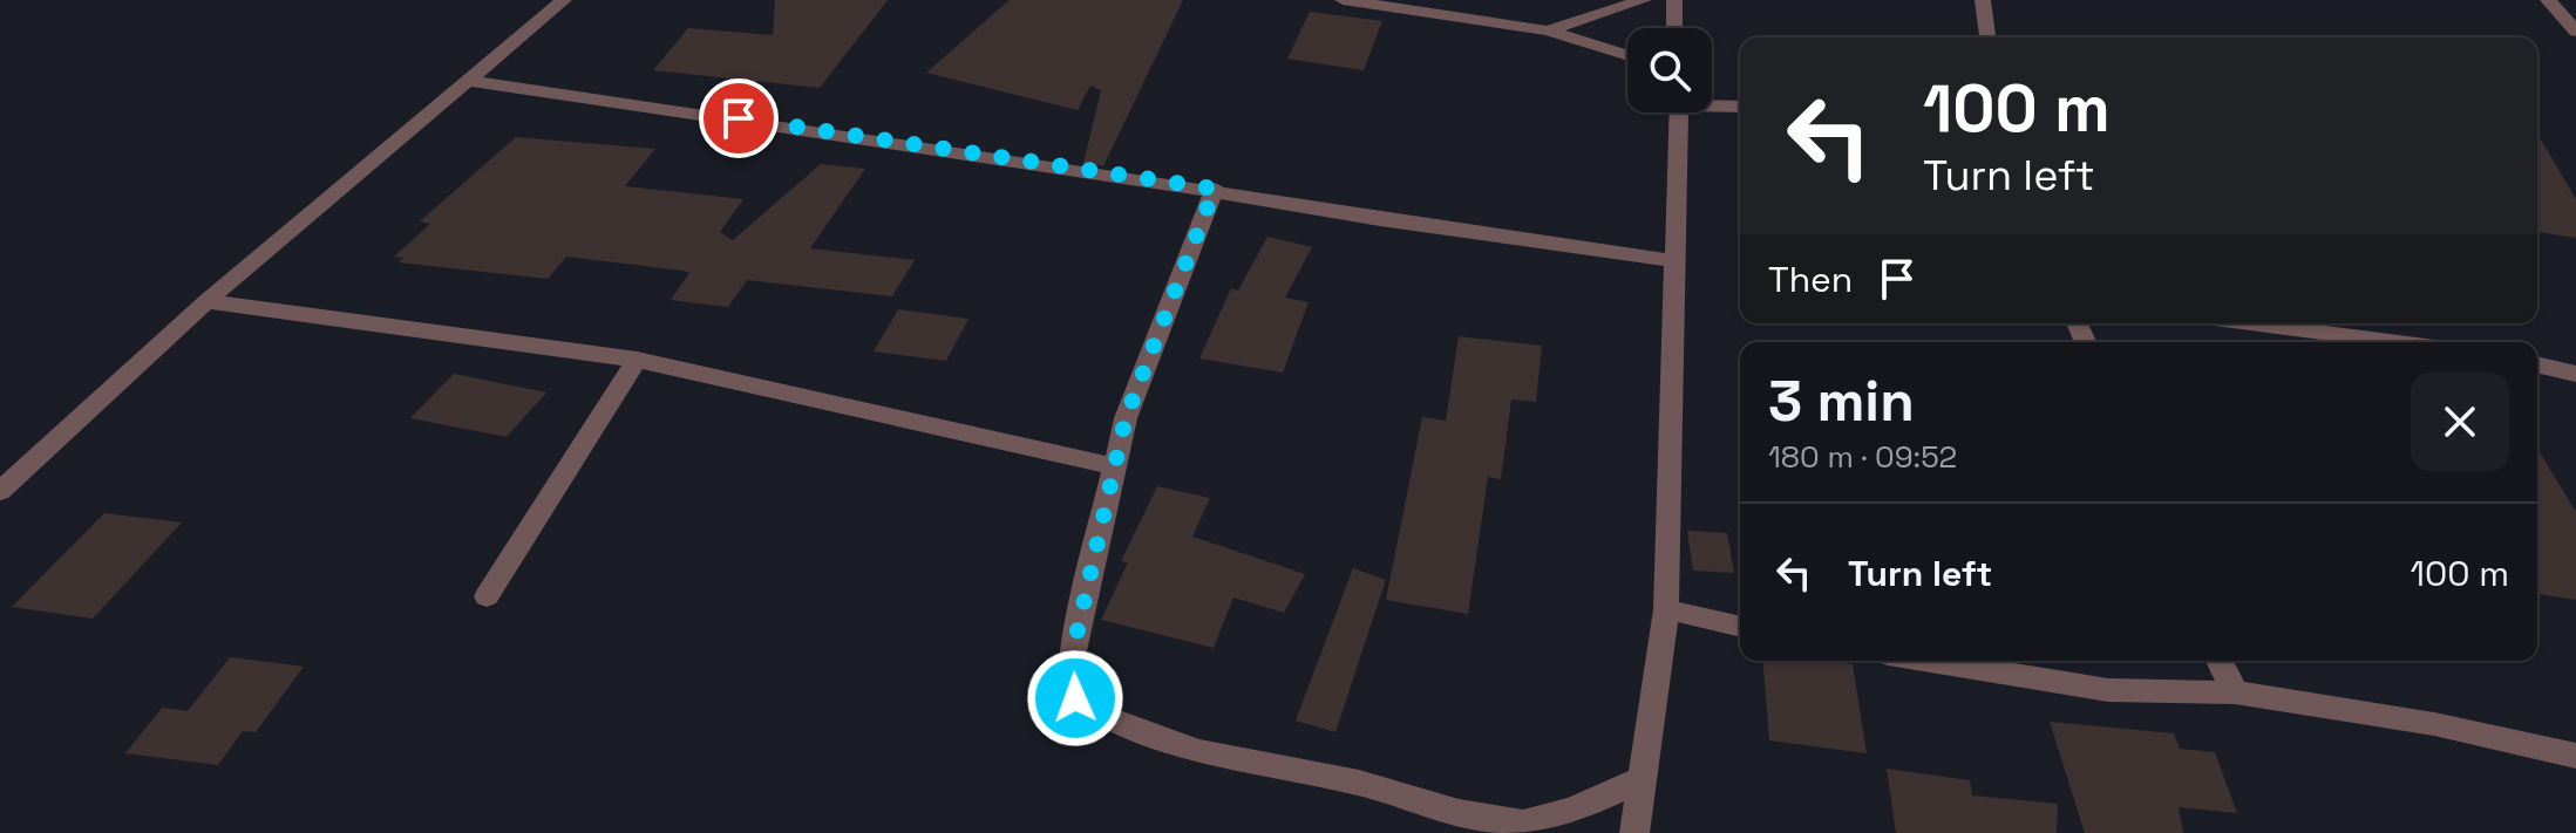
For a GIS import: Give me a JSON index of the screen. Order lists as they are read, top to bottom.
{
  "page": {
    "turn": ["100 m", "Turn left"],
    "then": "Then",
    "heading": ["3 min", "180 m · 09:52"],
    "list": [
      {
        "name": "Turn left",
        "value": "100 m"
      }
    ]
  }
}
